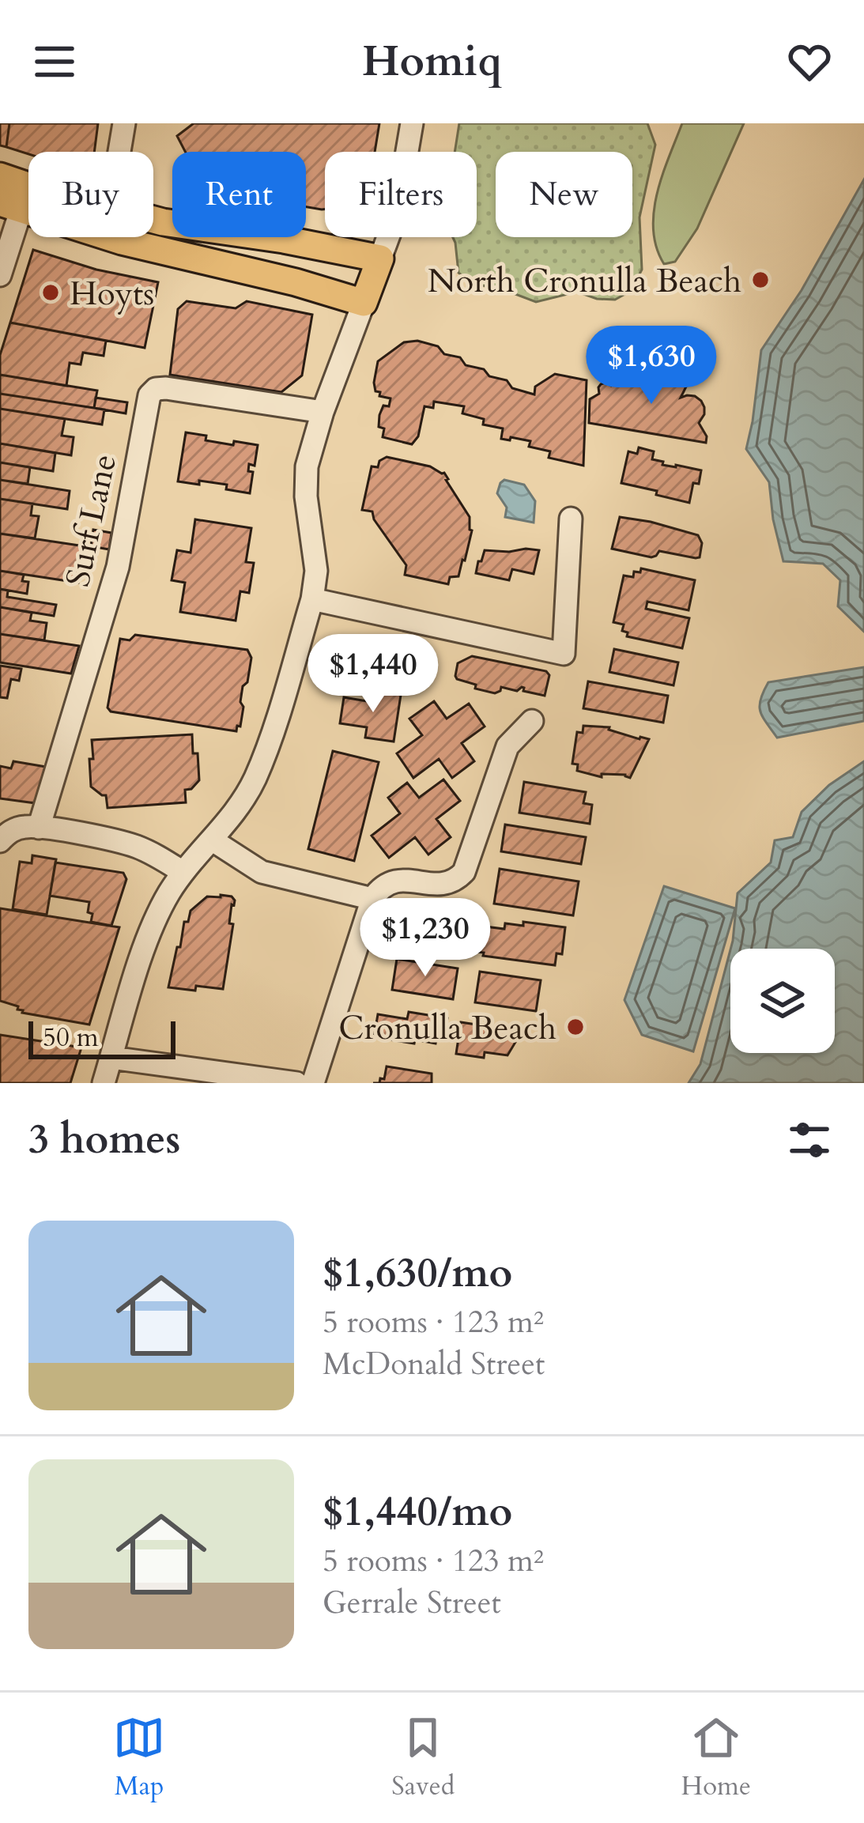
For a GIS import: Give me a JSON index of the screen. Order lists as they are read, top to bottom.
{
  "streets": {
    "street": ["Surf Lane"]
  },
  "places": ["North Cronulla Beach", "Hoyts", "Cronulla Beach"],
  "scale_bar": "50 m",
  "page": {
    "header": "Homiq",
    "chip": [
      "Buy",
      "Rent",
      "Filters",
      "New"
    ],
    "price": ["$1,630", "$1,440", "$1,230"],
    "scale": "50 m",
    "heading": "3 homes",
    "list": [
      {
        "name": "$1,630/mo",
        "note": "5 rooms · 123 m² · McDonald Street"
      },
      {
        "name": "$1,440/mo",
        "note": "5 rooms · 123 m² · Gerrale Street"
      }
    ],
    "tabs": ["Map", "Saved", "Home"]
  }
}
